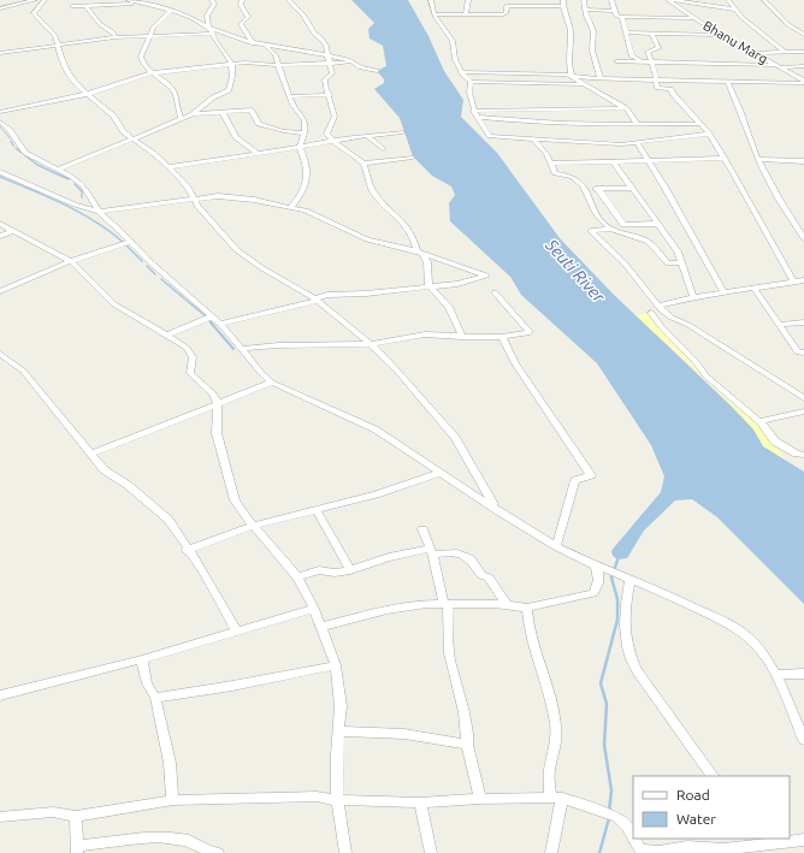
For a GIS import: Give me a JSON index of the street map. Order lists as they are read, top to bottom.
{
  "streets": {
    "street": ["Bhanu Marg"]
  },
  "water": ["Seuti River"],
  "legend": ["Road", "Water"]
}
